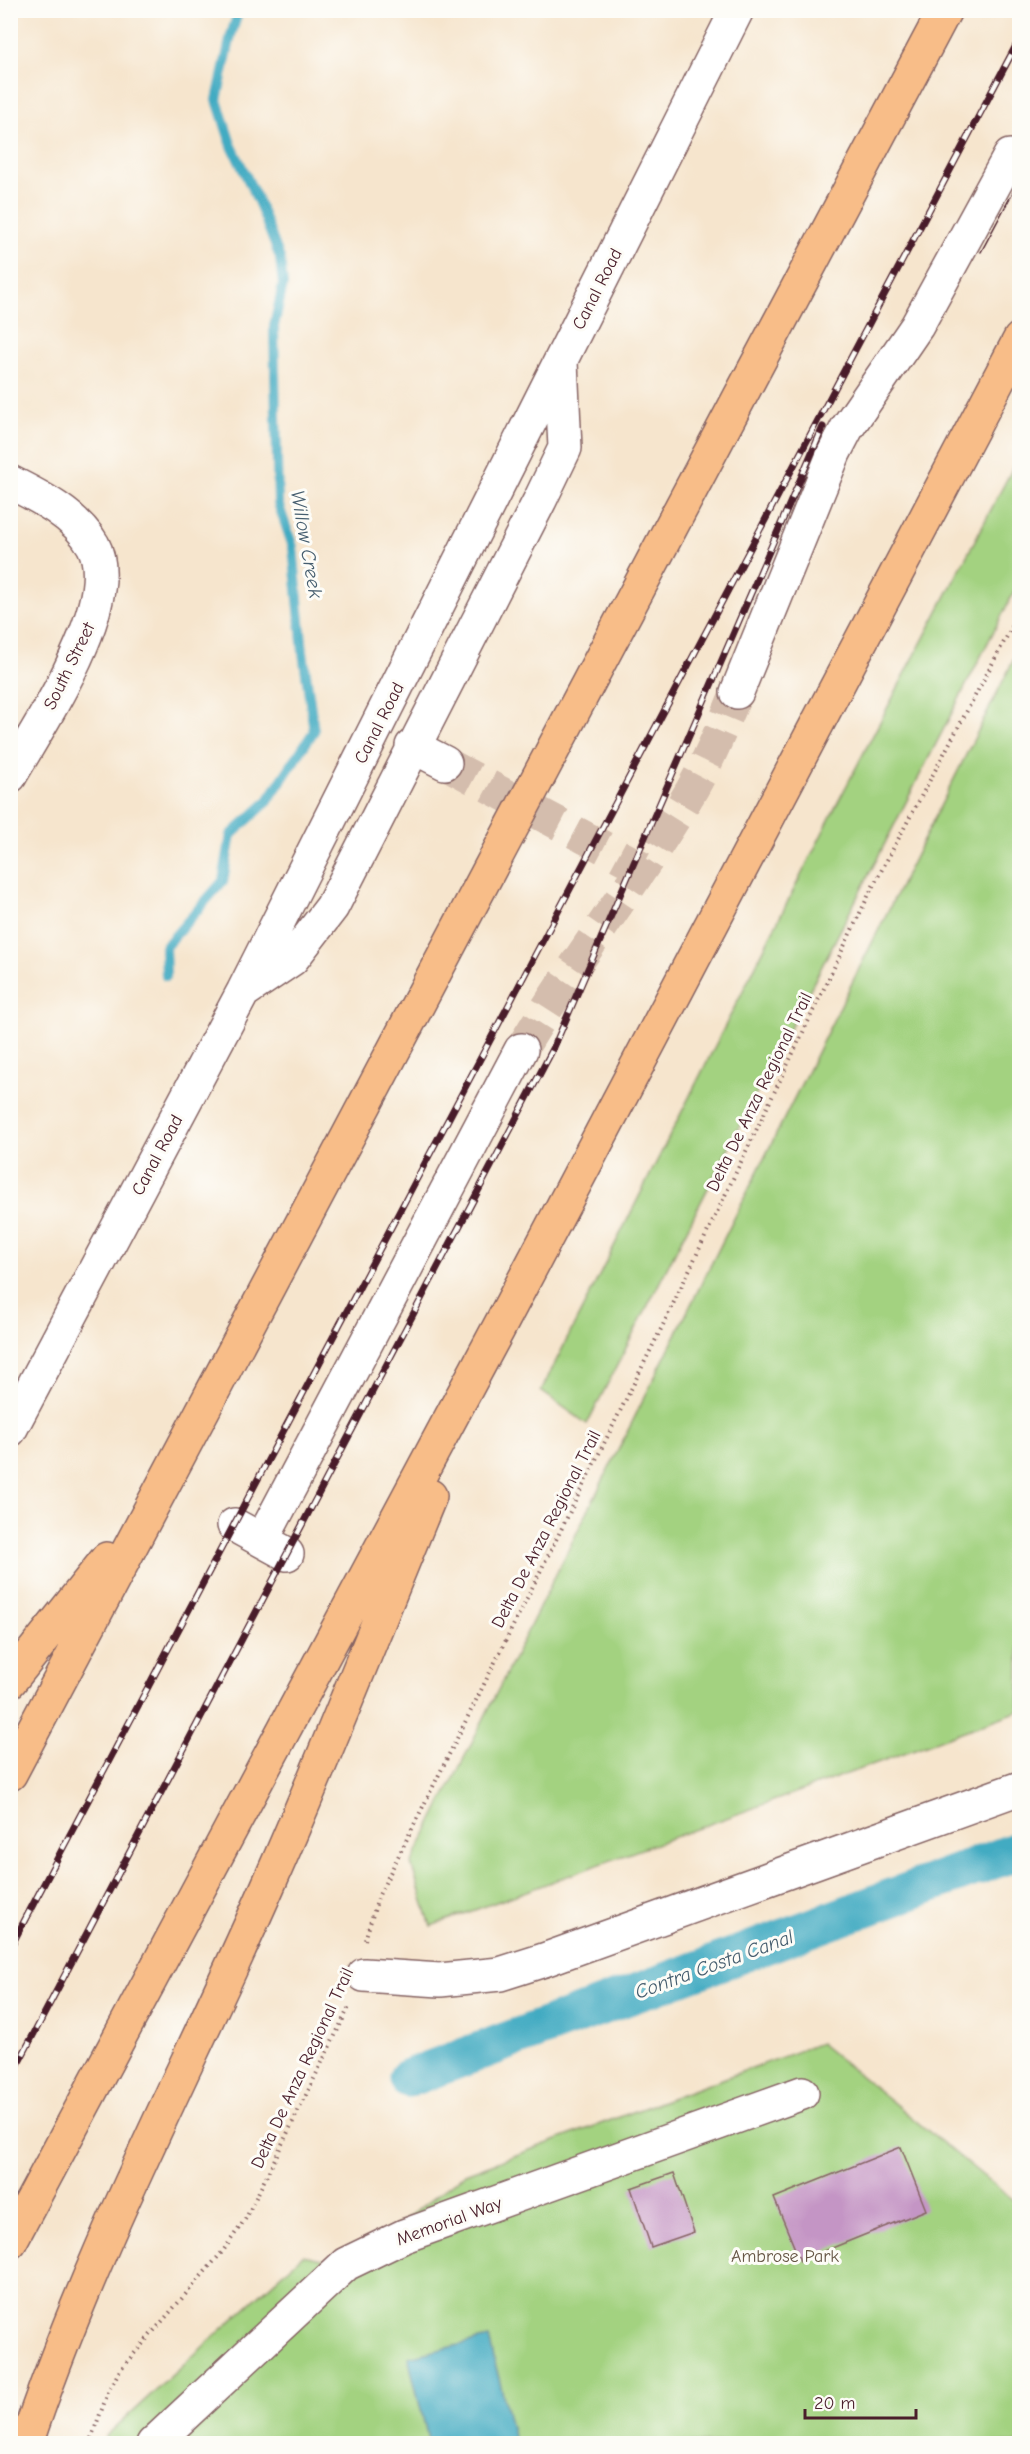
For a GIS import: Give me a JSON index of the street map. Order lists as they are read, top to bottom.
{
  "streets": {
    "street": ["Canal Road", "South Street", "Memorial Way"],
    "path": ["Delta De Anza Regional Trail"]
  },
  "water": ["Willow Creek", "Contra Costa Canal"],
  "parks": ["Ambrose Park"],
  "scale_bar": "20 m"
}
